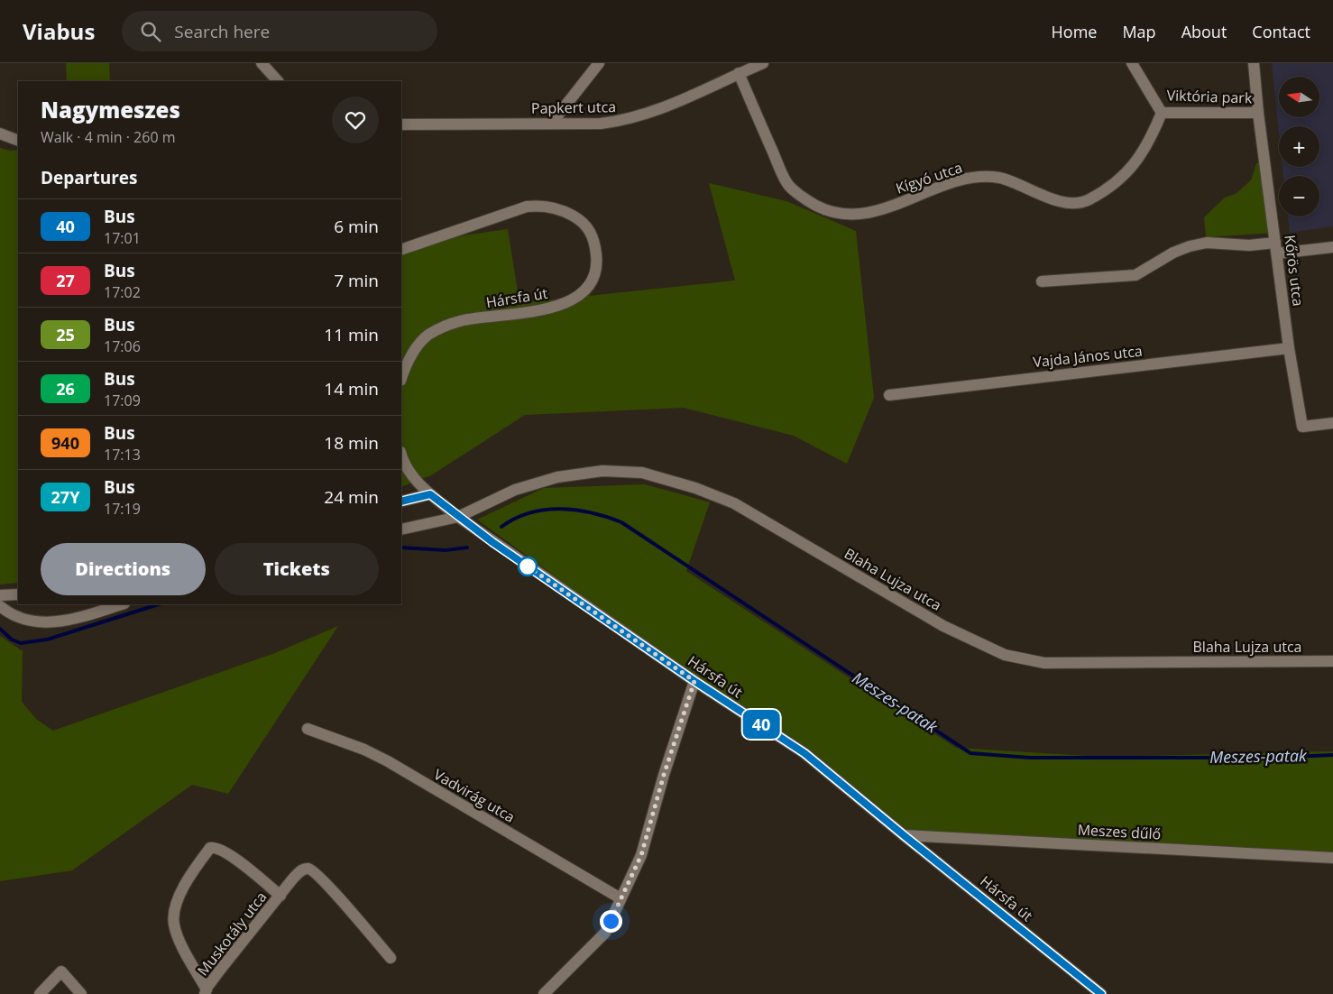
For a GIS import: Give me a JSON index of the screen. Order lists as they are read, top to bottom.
{
  "streets": {
    "street": [
      "Viktória park",
      "Papkert utca",
      "Kígyó utca",
      "Kőrös utca",
      "Hársfa út",
      "Vajda János utca",
      "Blaha Lujza utca",
      "Vadvirág utca",
      "Meszes dűlő",
      "Muskotály utca"
    ]
  },
  "crossings": [
    ["Viktória park", "Kígyó utca"],
    ["Viktória park", "Kőrös utca"],
    ["Papkert utca", "Kígyó utca"],
    ["Kőrös utca", "Vajda János utca"],
    ["Hársfa út", "Blaha Lujza utca"],
    ["Hársfa út", "Meszes dűlő"]
  ],
  "water": ["Meszes-patak"],
  "lines": ["bus line 40"],
  "north": "left",
  "page": {
    "header": "Viabus",
    "search": "Search here",
    "nav": [
      "Home",
      "Map",
      "About",
      "Contact"
    ],
    "on_map": "40",
    "map_buttons": ["+", "−"],
    "heading": [
      ["Nagymeszes", "Walk · 4 min · 260 m"],
      "Departures"
    ],
    "list": [
      {
        "mark": "40",
        "name": "Bus",
        "note": "17:01",
        "value": "6 min"
      },
      {
        "mark": "27",
        "name": "Bus",
        "note": "17:02",
        "value": "7 min"
      },
      {
        "mark": "25",
        "name": "Bus",
        "note": "17:06",
        "value": "11 min"
      },
      {
        "mark": "26",
        "name": "Bus",
        "note": "17:09",
        "value": "14 min"
      },
      {
        "mark": "940",
        "name": "Bus",
        "note": "17:13",
        "value": "18 min"
      },
      {
        "mark": "27Y",
        "name": "Bus",
        "note": "17:19",
        "value": "24 min"
      }
    ],
    "buttons": ["Directions", "Tickets"]
  }
}
